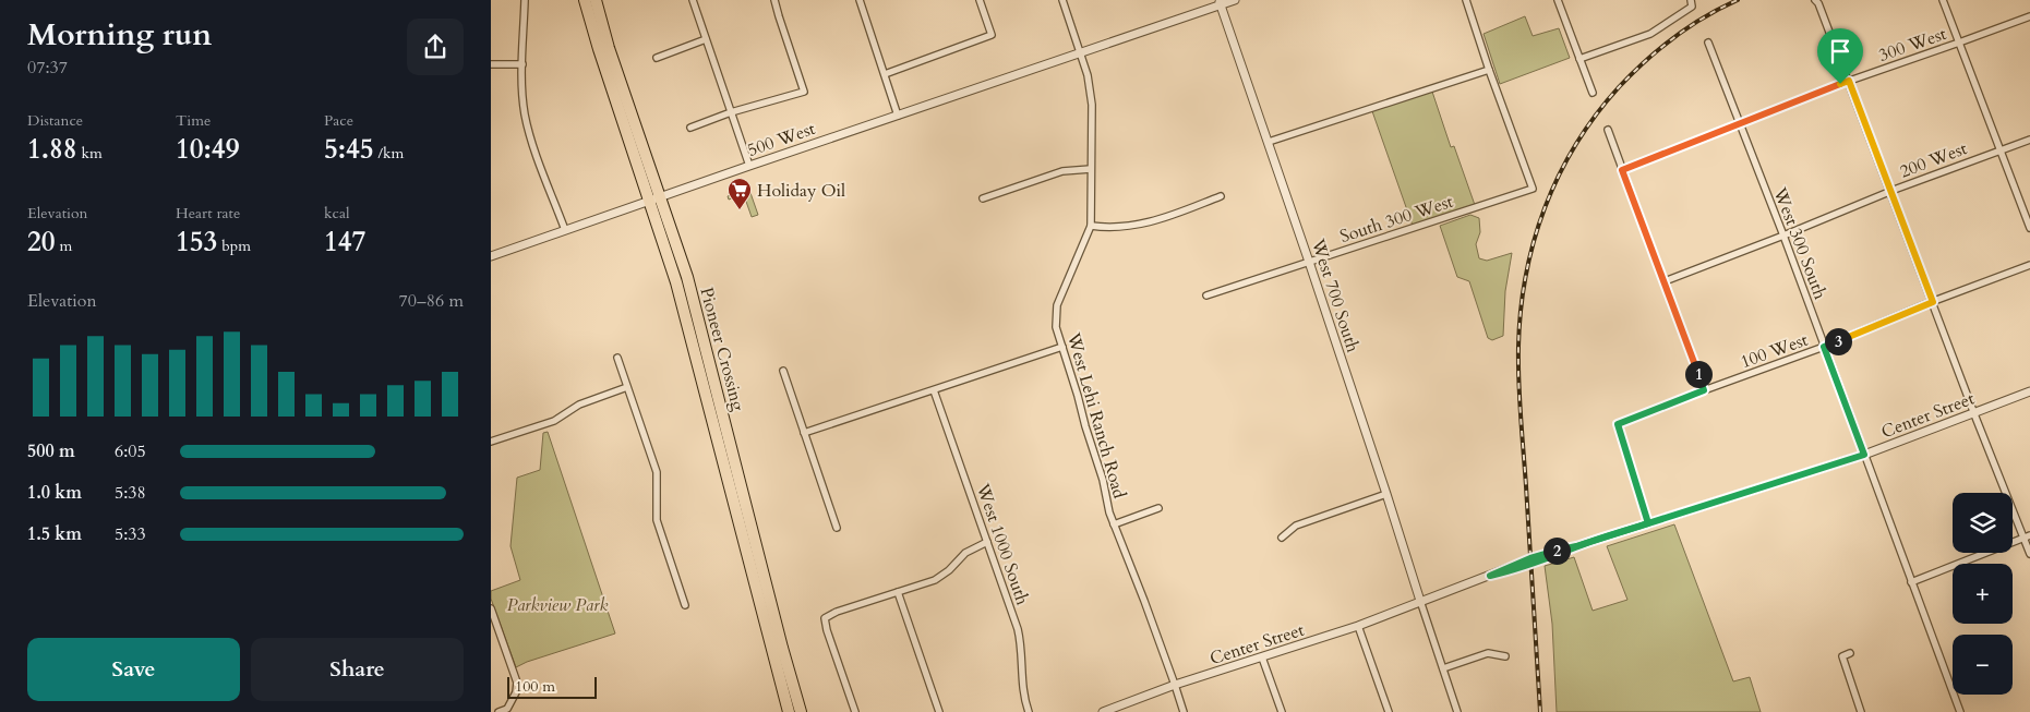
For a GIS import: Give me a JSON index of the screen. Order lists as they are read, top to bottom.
{
  "streets": {
    "highway": ["Pioneer Crossing"],
    "street": [
      "300 West",
      "500 West",
      "200 West",
      "South 300 West",
      "West 300 South",
      "West 700 South",
      "100 West",
      "Center Street",
      "West Lehi Ranch Road",
      "West 1000 South"
    ]
  },
  "crossings": [
    ["300 West", "West 300 South"],
    ["500 West", "West 700 South"],
    ["500 West", "Pioneer Crossing"],
    ["500 West", "West Lehi Ranch Road"],
    ["200 West", "West 300 South"],
    ["South 300 West", "West 700 South"],
    ["West 300 South", "100 West"],
    ["West 300 South", "Center Street"],
    ["West 700 South", "Center Street"],
    ["100 West", "Center Street"],
    ["Center Street", "West Lehi Ranch Road"]
  ],
  "parks": ["Parkview Park"],
  "places": {
    "supermarket": ["Holiday Oil"]
  },
  "scale_bar": "100 m",
  "page": {
    "heading": ["Morning run", "07:37"],
    "stats": [
      ["Distance", "1.88 km"],
      ["Time", "10:49"],
      ["Pace", "5:45 /km"],
      ["Elevation", "20 m"],
      ["Heart rate", "153 bpm"],
      ["kcal", "147"]
    ],
    "chart": ["Elevation", "70–86 m"],
    "pins": ["3", "1", "2"],
    "list": [
      {
        "name": "500 m",
        "note": "6:05"
      },
      {
        "name": "1.0 km",
        "note": "5:38"
      },
      {
        "name": "1.5 km",
        "note": "5:33"
      }
    ],
    "map_buttons": ["+", "−"],
    "buttons": ["Save", "Share"],
    "scale": "100 m"
  }
}
